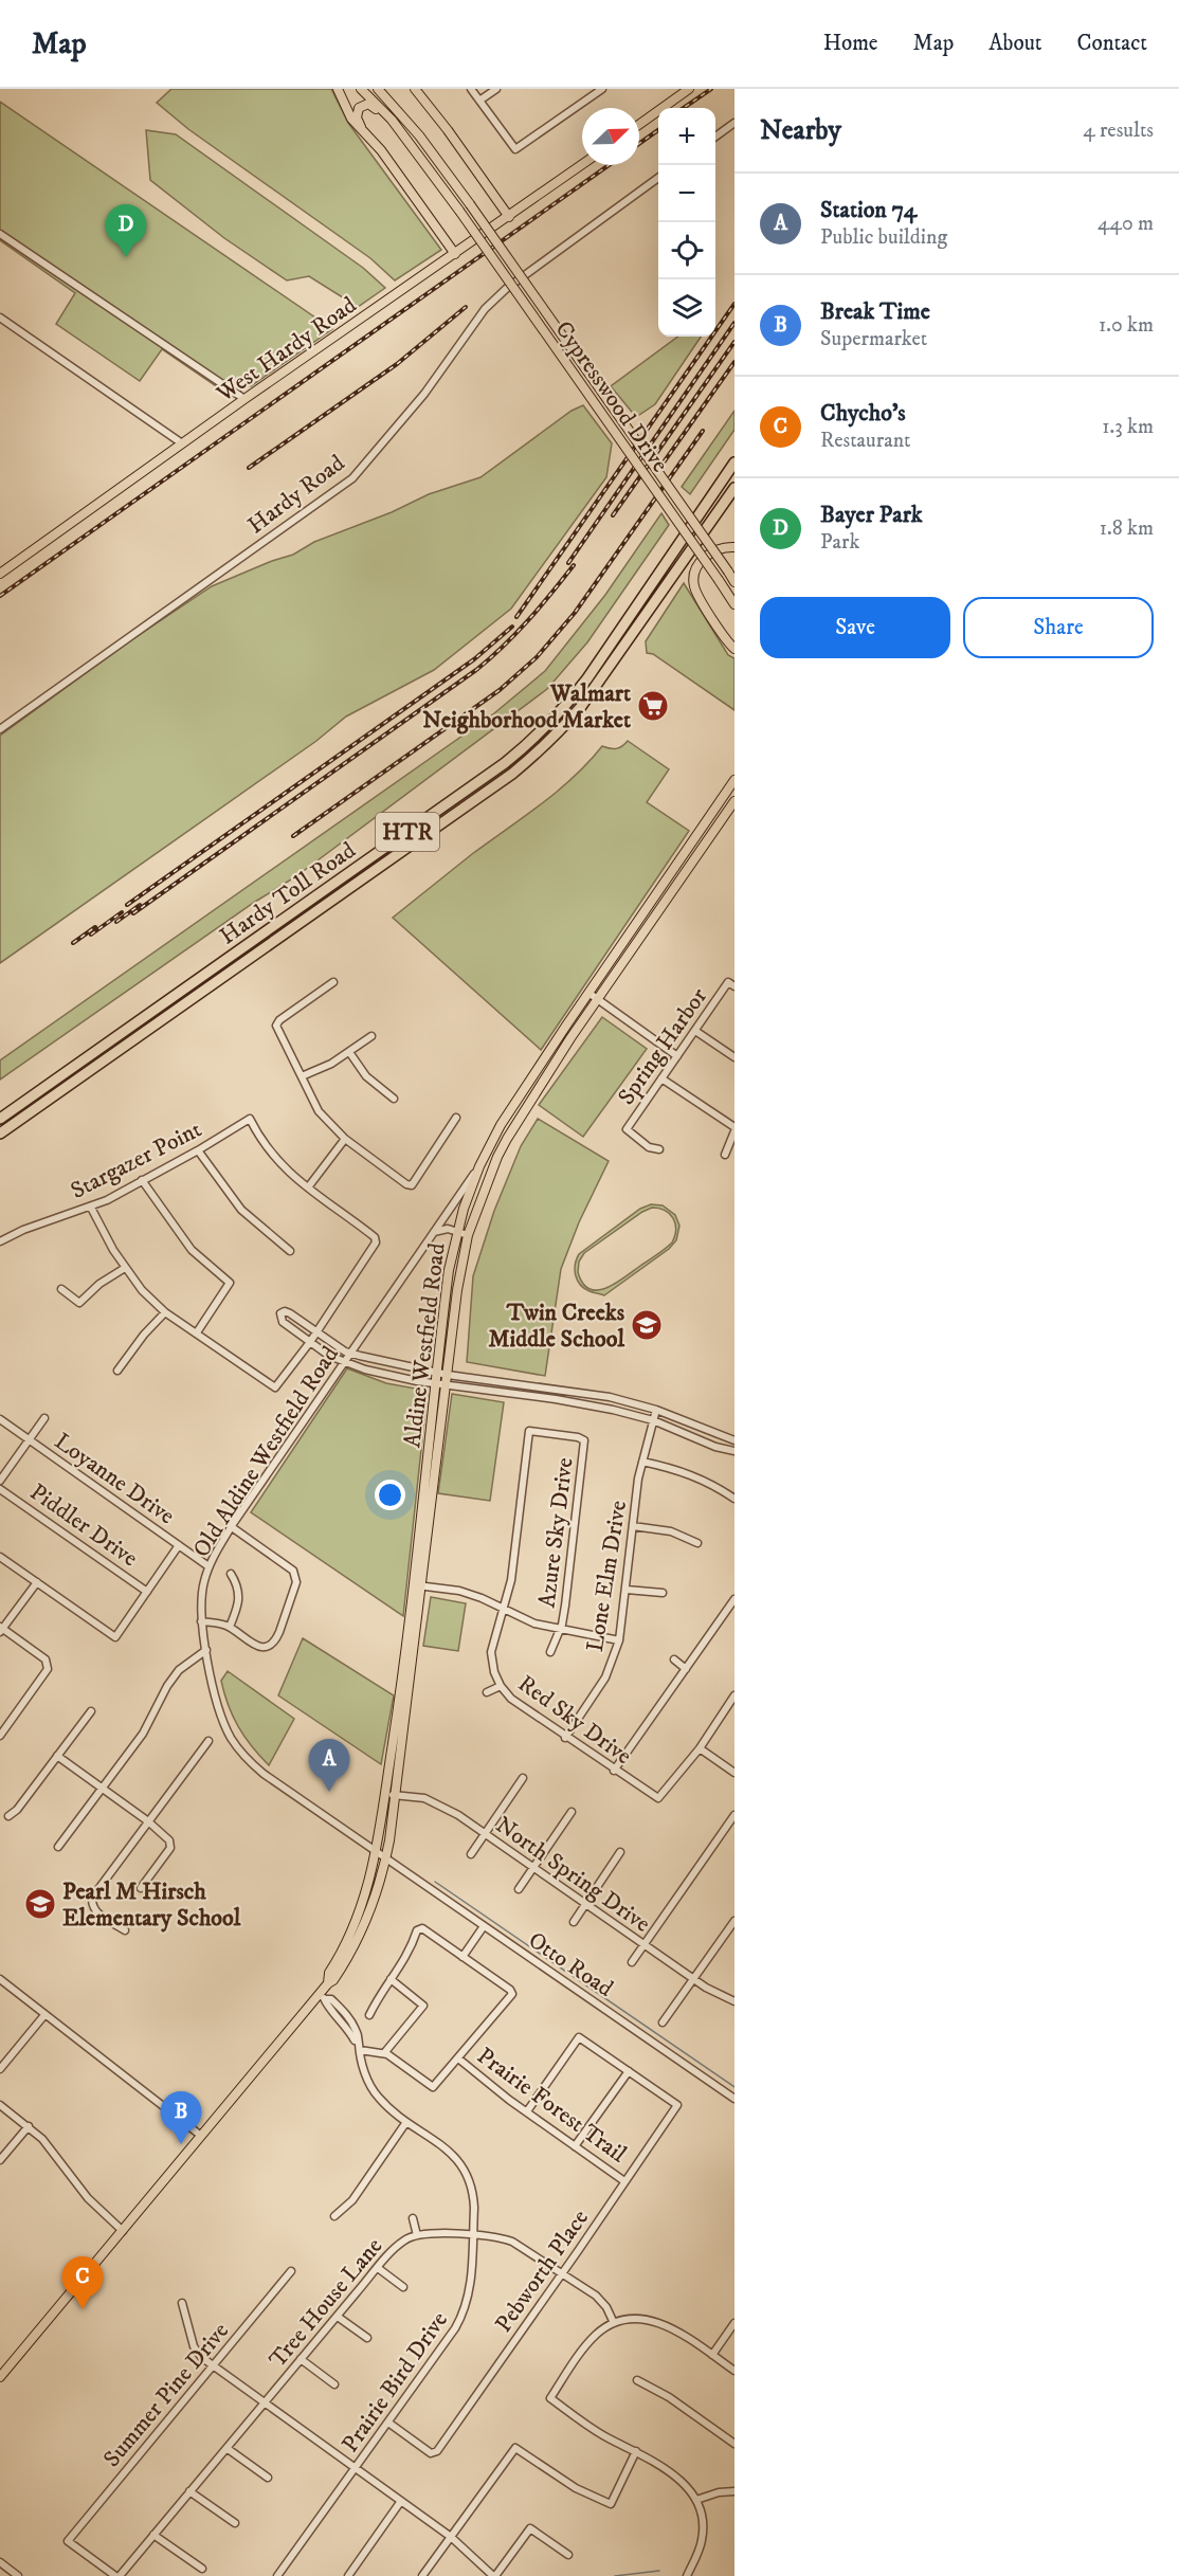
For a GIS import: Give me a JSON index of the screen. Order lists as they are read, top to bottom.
{
  "streets": {
    "highway": ["HTR", "Hardy Toll Road"],
    "main road": ["West Hardy Road", "Cypresswood Drive", "Aldine Westfield Road"],
    "street": [
      "Hardy Road",
      "Spring Harbor",
      "Stargazer Point",
      "Old Aldine Westfield Road",
      "Loyanne Drive",
      "Piddler Drive",
      "Azure Sky Drive",
      "Lone Elm Drive",
      "Red Sky Drive",
      "North Spring Drive",
      "Otto Road",
      "Prairie Forest Trail",
      "Pebworth Place",
      "Tree House Lane",
      "Prairie Bird Drive",
      "Summer Pine Drive"
    ]
  },
  "crossings": [
    ["Aldine Westfield Road", "Old Aldine Westfield Road"],
    ["Aldine Westfield Road", "North Spring Drive"],
    ["Aldine Westfield Road", "Otto Road"],
    ["Aldine Westfield Road", "Prairie Bird Drive"],
    ["Old Aldine Westfield Road", "Loyanne Drive"],
    ["Old Aldine Westfield Road", "Otto Road"],
    ["Azure Sky Drive", "Red Sky Drive"],
    ["Lone Elm Drive", "Red Sky Drive"],
    ["Prairie Forest Trail", "Pebworth Place"],
    ["Pebworth Place", "Tree House Lane"],
    ["Pebworth Place", "Prairie Bird Drive"],
    ["Tree House Lane", "Prairie Bird Drive"],
    ["Tree House Lane", "Summer Pine Drive"]
  ],
  "places": {
    "supermarket": ["Walmart Neighborhood Market"],
    "school or university": ["Twin Creeks Middle School", "Pearl M Hirsch Elementary School"]
  },
  "north": "top right",
  "page": {
    "header": "Map",
    "nav": [
      "Home",
      "Map",
      "About",
      "Contact"
    ],
    "heading": ["Nearby", "4 results"],
    "map_buttons": ["+", "−"],
    "list": [
      {
        "mark": "A",
        "name": "Station 74",
        "note": "Public building",
        "value": "440 m"
      },
      {
        "mark": "B",
        "name": "Break Time",
        "note": "Supermarket",
        "value": "1.0 km"
      },
      {
        "mark": "C",
        "name": "Chycho's",
        "note": "Restaurant",
        "value": "1.3 km"
      },
      {
        "mark": "D",
        "name": "Bayer Park",
        "note": "Park",
        "value": "1.8 km"
      }
    ],
    "pins": [
      "D",
      "A",
      "B",
      "C"
    ],
    "buttons": ["Save", "Share"]
  }
}
